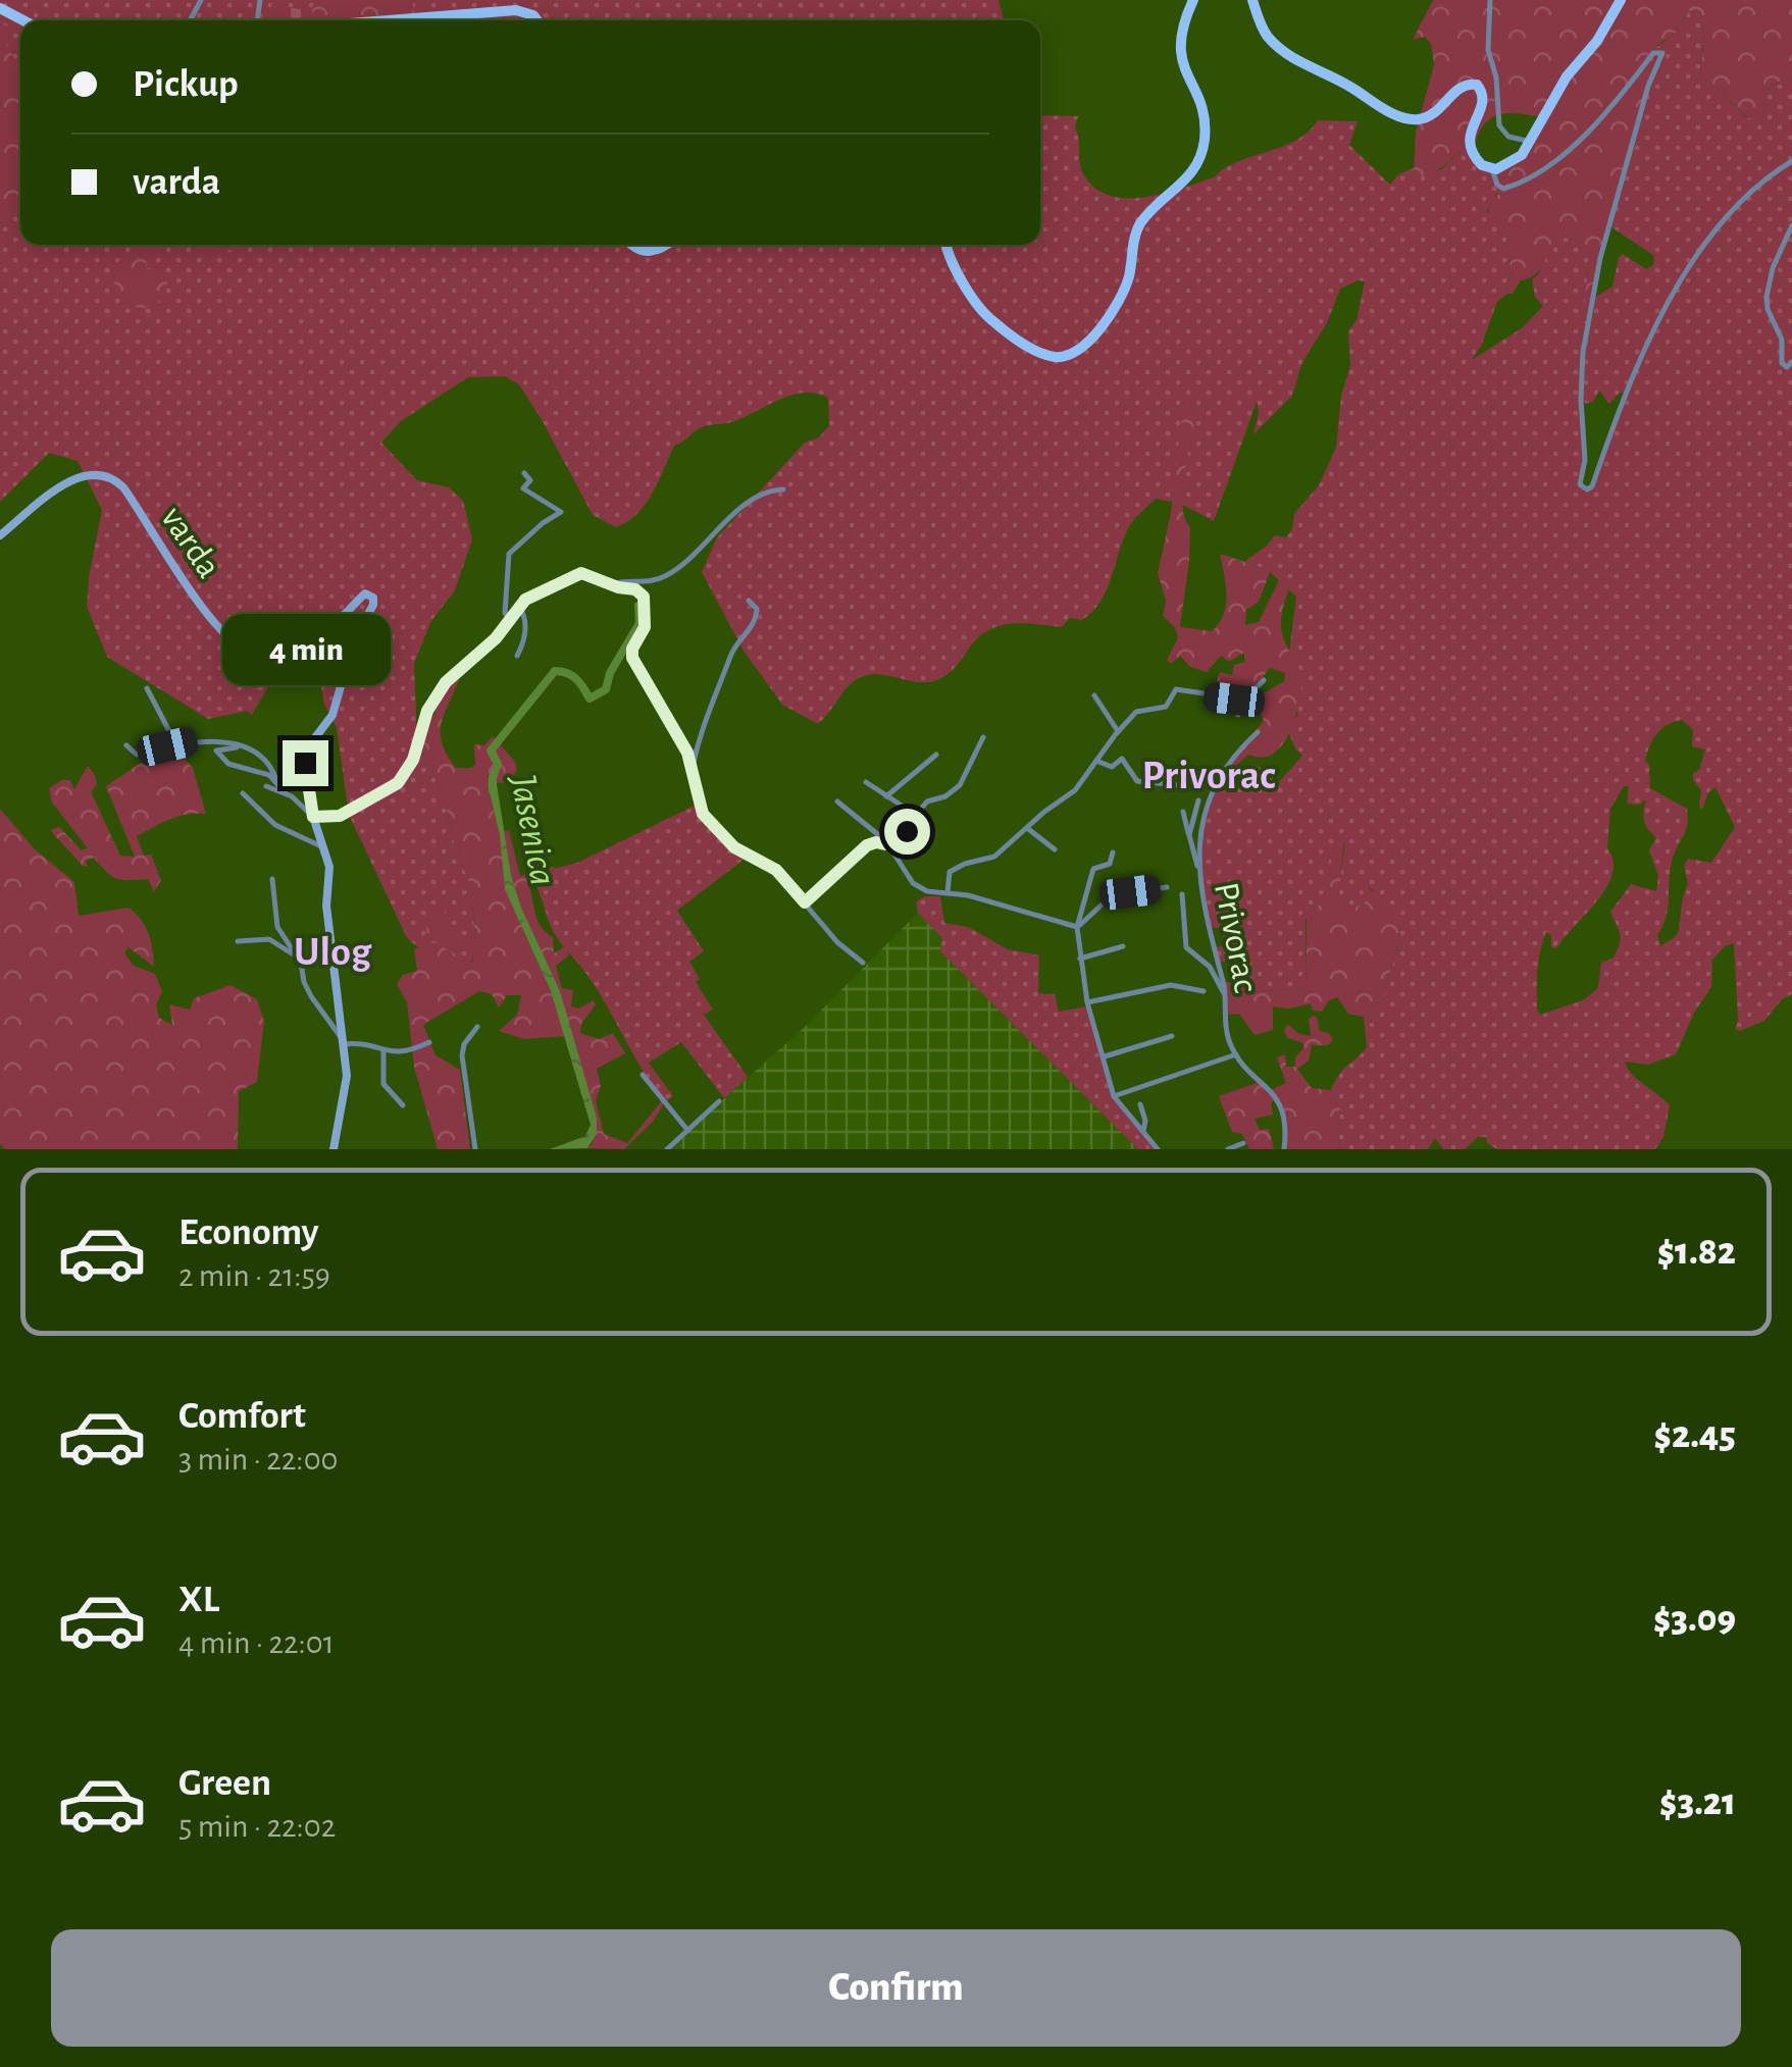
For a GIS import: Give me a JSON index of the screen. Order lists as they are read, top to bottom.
{
  "streets": {
    "street": ["varda", "Privorac"]
  },
  "districts": ["Privorac", "Ulog"],
  "water": ["Jasenica"],
  "page": {
    "banner": ["Pickup", "varda"],
    "bubble": "4 min",
    "list": [
      {
        "name": "Economy",
        "note": "2 min · 21:59",
        "value": "$1.82"
      },
      {
        "name": "Comfort",
        "note": "3 min · 22:00",
        "value": "$2.45"
      },
      {
        "name": "XL",
        "note": "4 min · 22:01",
        "value": "$3.09"
      },
      {
        "name": "Green",
        "note": "5 min · 22:02",
        "value": "$3.21"
      }
    ],
    "buttons": "Confirm"
  }
}
